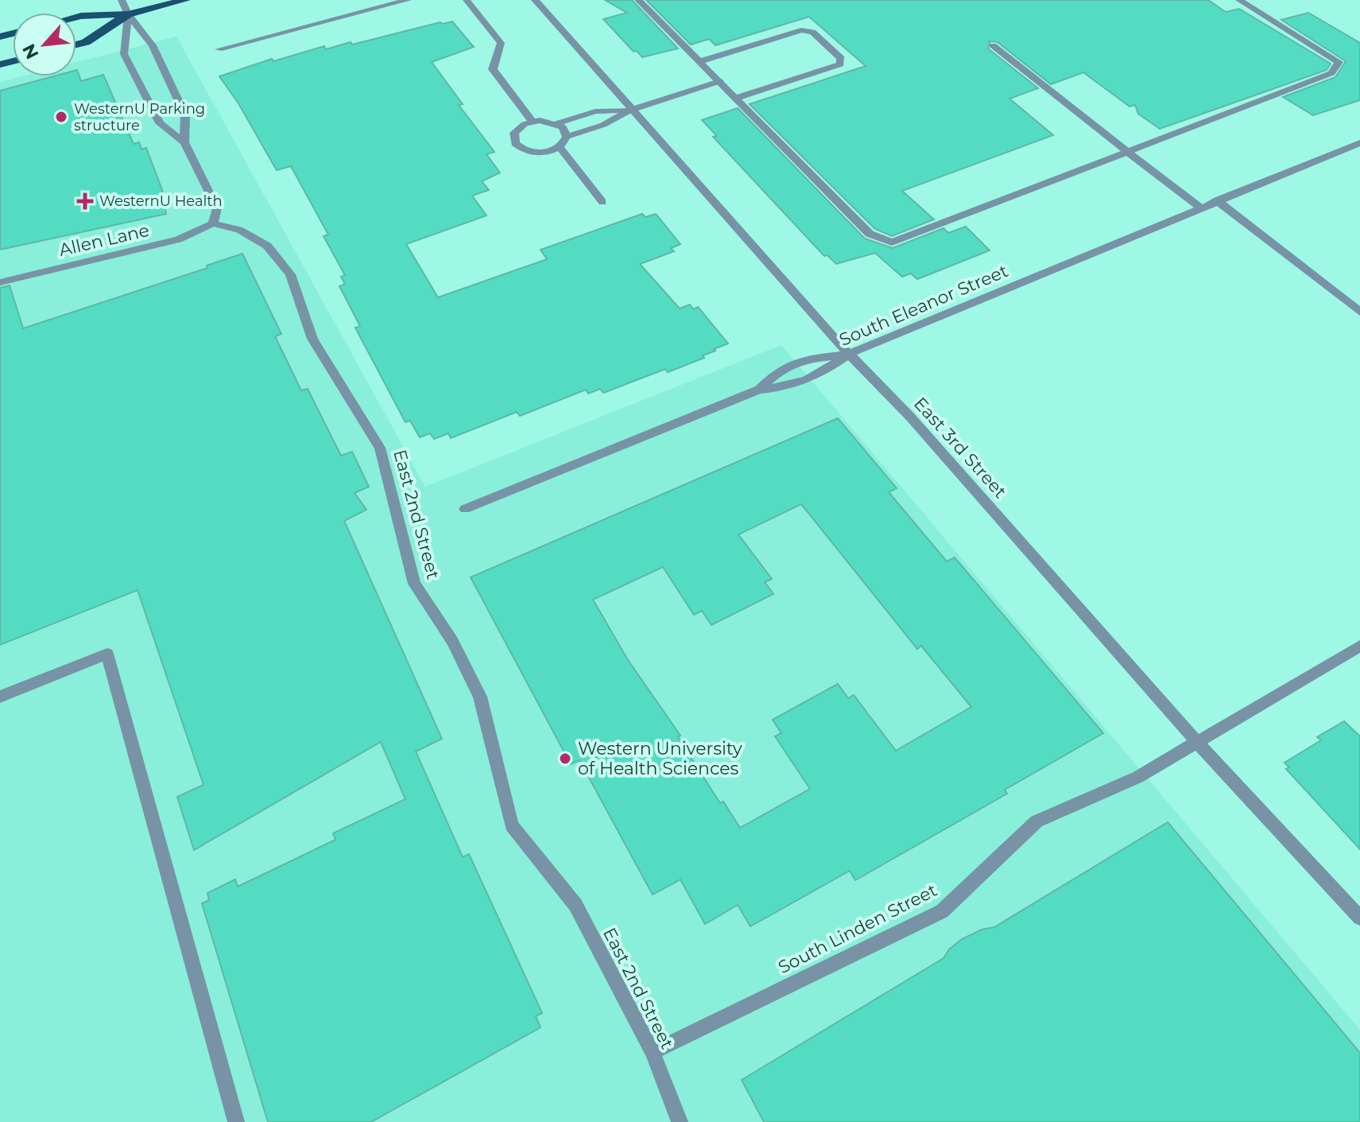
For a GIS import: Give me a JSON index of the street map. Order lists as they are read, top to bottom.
{
  "streets": {
    "street": [
      "Allen Lane",
      "South Eleanor Street",
      "East 3rd Street",
      "East 2nd Street",
      "South Linden Street"
    ]
  },
  "crossings": [
    ["Allen Lane", "East 2nd Street"],
    ["South Eleanor Street", "East 3rd Street"],
    ["East 3rd Street", "South Linden Street"],
    ["East 2nd Street", "South Linden Street"]
  ],
  "places": {
    "other": ["WesternU Parking structure", "Western University of Health Sciences"],
    "health": ["WesternU Health"]
  },
  "north": "bottom left"
}
